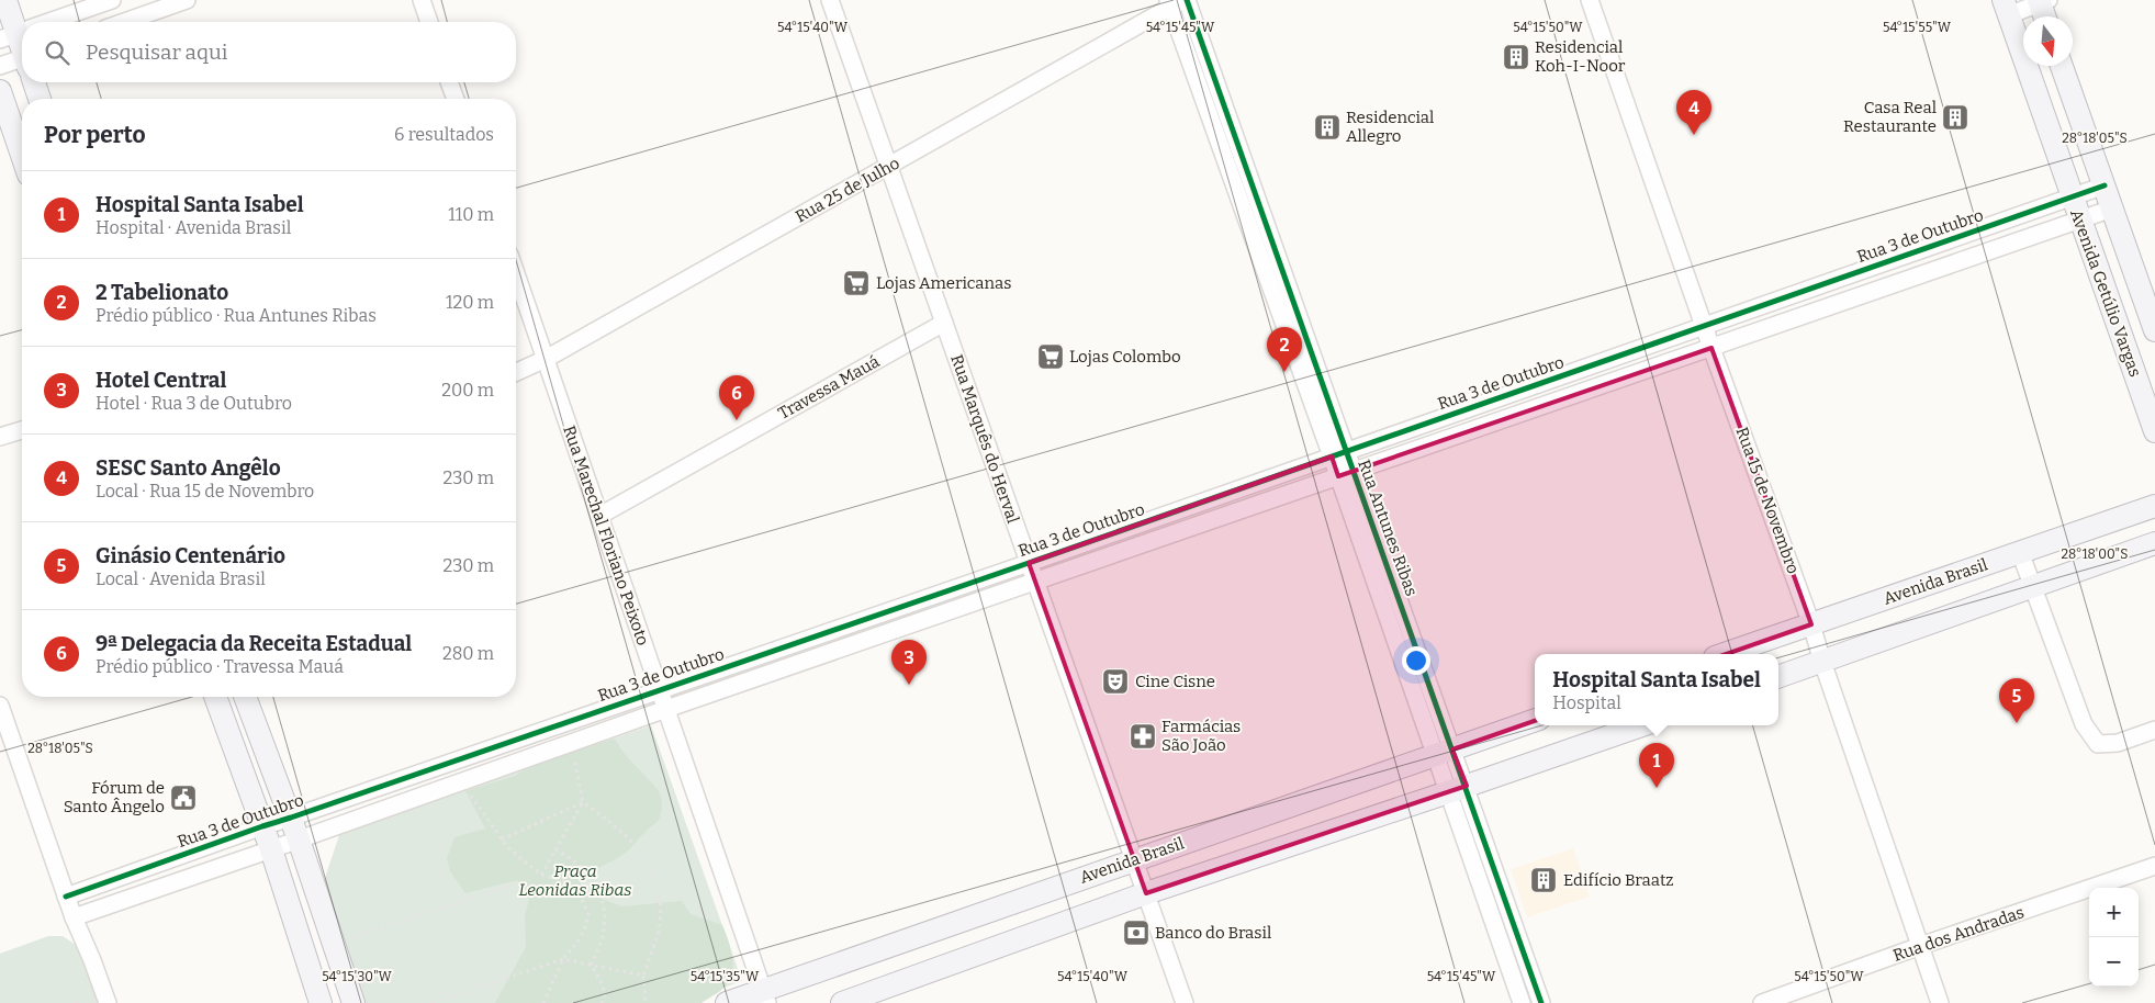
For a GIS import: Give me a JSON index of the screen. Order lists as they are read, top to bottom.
{
  "streets": {
    "main road": ["Avenida Getúlio Vargas", "Avenida Brasil"],
    "street": [
      "Rua 25 de Julho",
      "Rua 3 de Outubro",
      "Travessa Mauá",
      "Rua Marquês do Herval",
      "Rua 15 de Novembro",
      "Rua Antunes Ribas",
      "Rua Marechal Floriano Peixoto",
      "Rua dos Andradas"
    ]
  },
  "crossings": [
    ["Rua 25 de Julho", "Rua Marquês do Herval"],
    ["Rua 25 de Julho", "Rua Antunes Ribas"],
    ["Rua 25 de Julho", "Rua Marechal Floriano Peixoto"],
    ["Rua 3 de Outubro", "Avenida Getúlio Vargas"],
    ["Rua 3 de Outubro", "Rua Marquês do Herval"],
    ["Rua 3 de Outubro", "Rua 15 de Novembro"],
    ["Rua 3 de Outubro", "Rua Antunes Ribas"],
    ["Rua 3 de Outubro", "Rua Marechal Floriano Peixoto"],
    ["Travessa Mauá", "Rua Marquês do Herval"],
    ["Travessa Mauá", "Rua Marechal Floriano Peixoto"],
    ["Rua Marquês do Herval", "Avenida Brasil"],
    ["Rua 15 de Novembro", "Avenida Brasil"],
    ["Rua 15 de Novembro", "Rua dos Andradas"],
    ["Rua Antunes Ribas", "Avenida Brasil"],
    ["Rua Marechal Floriano Peixoto", "Avenida Brasil"]
  ],
  "parks": ["Praça Leonidas Ribas"],
  "places": {
    "building": [
      "Residencial Koh-I-Noor",
      "Casa Real Restaurante",
      "Residencial Allegro",
      "Edifício Braatz"
    ],
    "supermarket": ["Lojas Americanas", "Lojas Colombo"],
    "theatre": ["Cine Cisne"],
    "pharmacy": ["Farmácias São João"],
    "public building": ["Fórum de Santo Ângelo"],
    "bank": ["Banco do Brasil"]
  },
  "north": "bottom",
  "page": {
    "search": "Pesquisar aqui",
    "pins": [
      "4",
      "2",
      "6",
      "3",
      "5",
      "1"
    ],
    "heading": ["Por perto", "6 resultados"],
    "list": [
      {
        "mark": "1",
        "name": "Hospital Santa Isabel",
        "note": "Hospital · Avenida Brasil",
        "value": "110 m"
      },
      {
        "mark": "2",
        "name": "2 Tabelionato",
        "note": "Prédio público · Rua Antunes Ribas",
        "value": "120 m"
      },
      {
        "mark": "3",
        "name": "Hotel Central",
        "note": "Hotel · Rua 3 de Outubro",
        "value": "200 m"
      },
      {
        "mark": "4",
        "name": "SESC Santo Angêlo",
        "note": "Local · Rua 15 de Novembro",
        "value": "230 m"
      },
      {
        "mark": "5",
        "name": "Ginásio Centenário",
        "note": "Local · Avenida Brasil",
        "value": "230 m"
      },
      {
        "mark": "6",
        "name": "9ª Delegacia da Receita Estadual",
        "note": "Prédio público · Travessa Mauá",
        "value": "280 m"
      }
    ],
    "popup": ["Hospital Santa Isabel", "Hospital"],
    "map_buttons": ["+", "−"]
  },
  "coordinates": [
    "54°15'40\"W",
    "54°15'45\"W",
    "54°15'50\"W",
    "54°15'55\"W",
    "28°18'05\"S",
    "28°18'00\"S",
    "54°15'30\"W",
    "54°15'35\"W"
  ]
}
